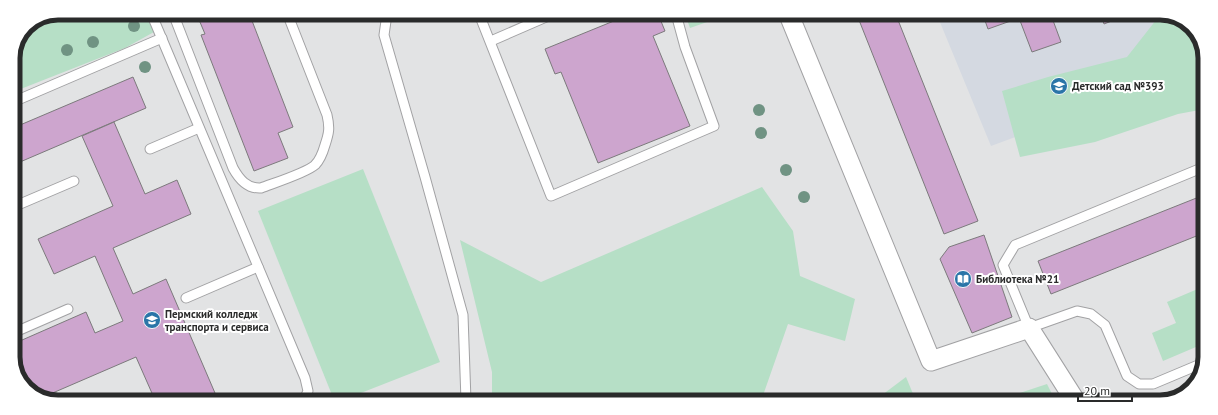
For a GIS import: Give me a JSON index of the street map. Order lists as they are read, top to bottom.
{
  "places": {
    "school or university": ["Детский сад №393", "Пермский колледж транспорта и сервиса"],
    "library": ["Библиотека №21"]
  },
  "scale_bar": "20 m"
}
